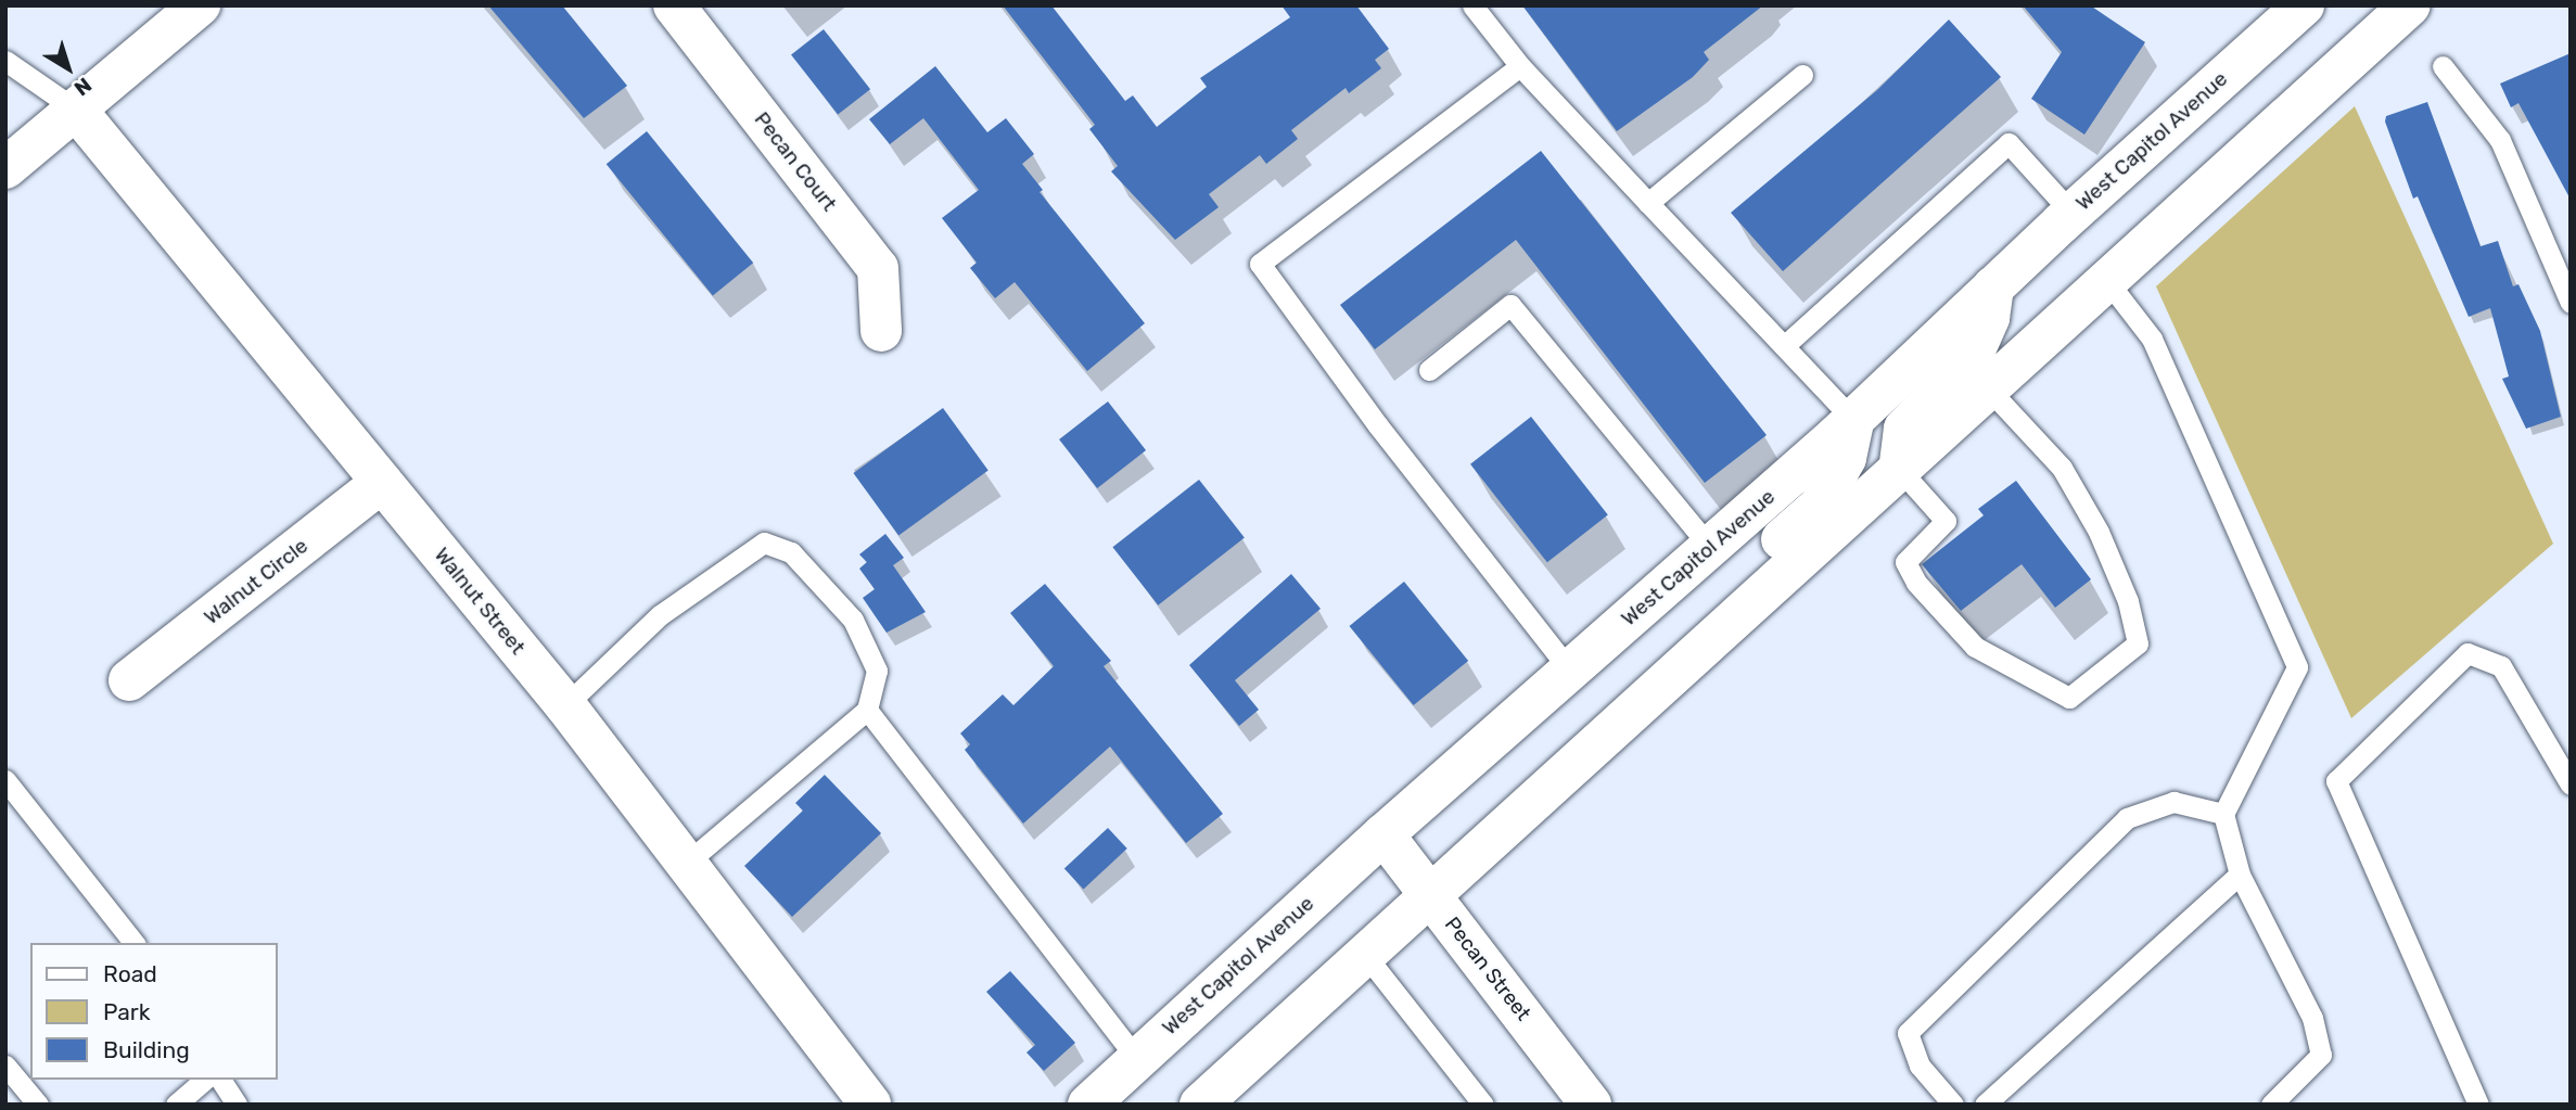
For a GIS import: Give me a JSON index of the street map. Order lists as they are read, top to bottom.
{
  "streets": {
    "main road": [
      "West Capitol Avenue",
      "Pecan Court",
      "Walnut Circle",
      "Walnut Street",
      "Pecan Street"
    ]
  },
  "crossings": [
    ["West Capitol Avenue", "Pecan Street"],
    ["Walnut Circle", "Walnut Street"]
  ],
  "legend": ["Road", "Park", "Building"],
  "north": "bottom right"
}
